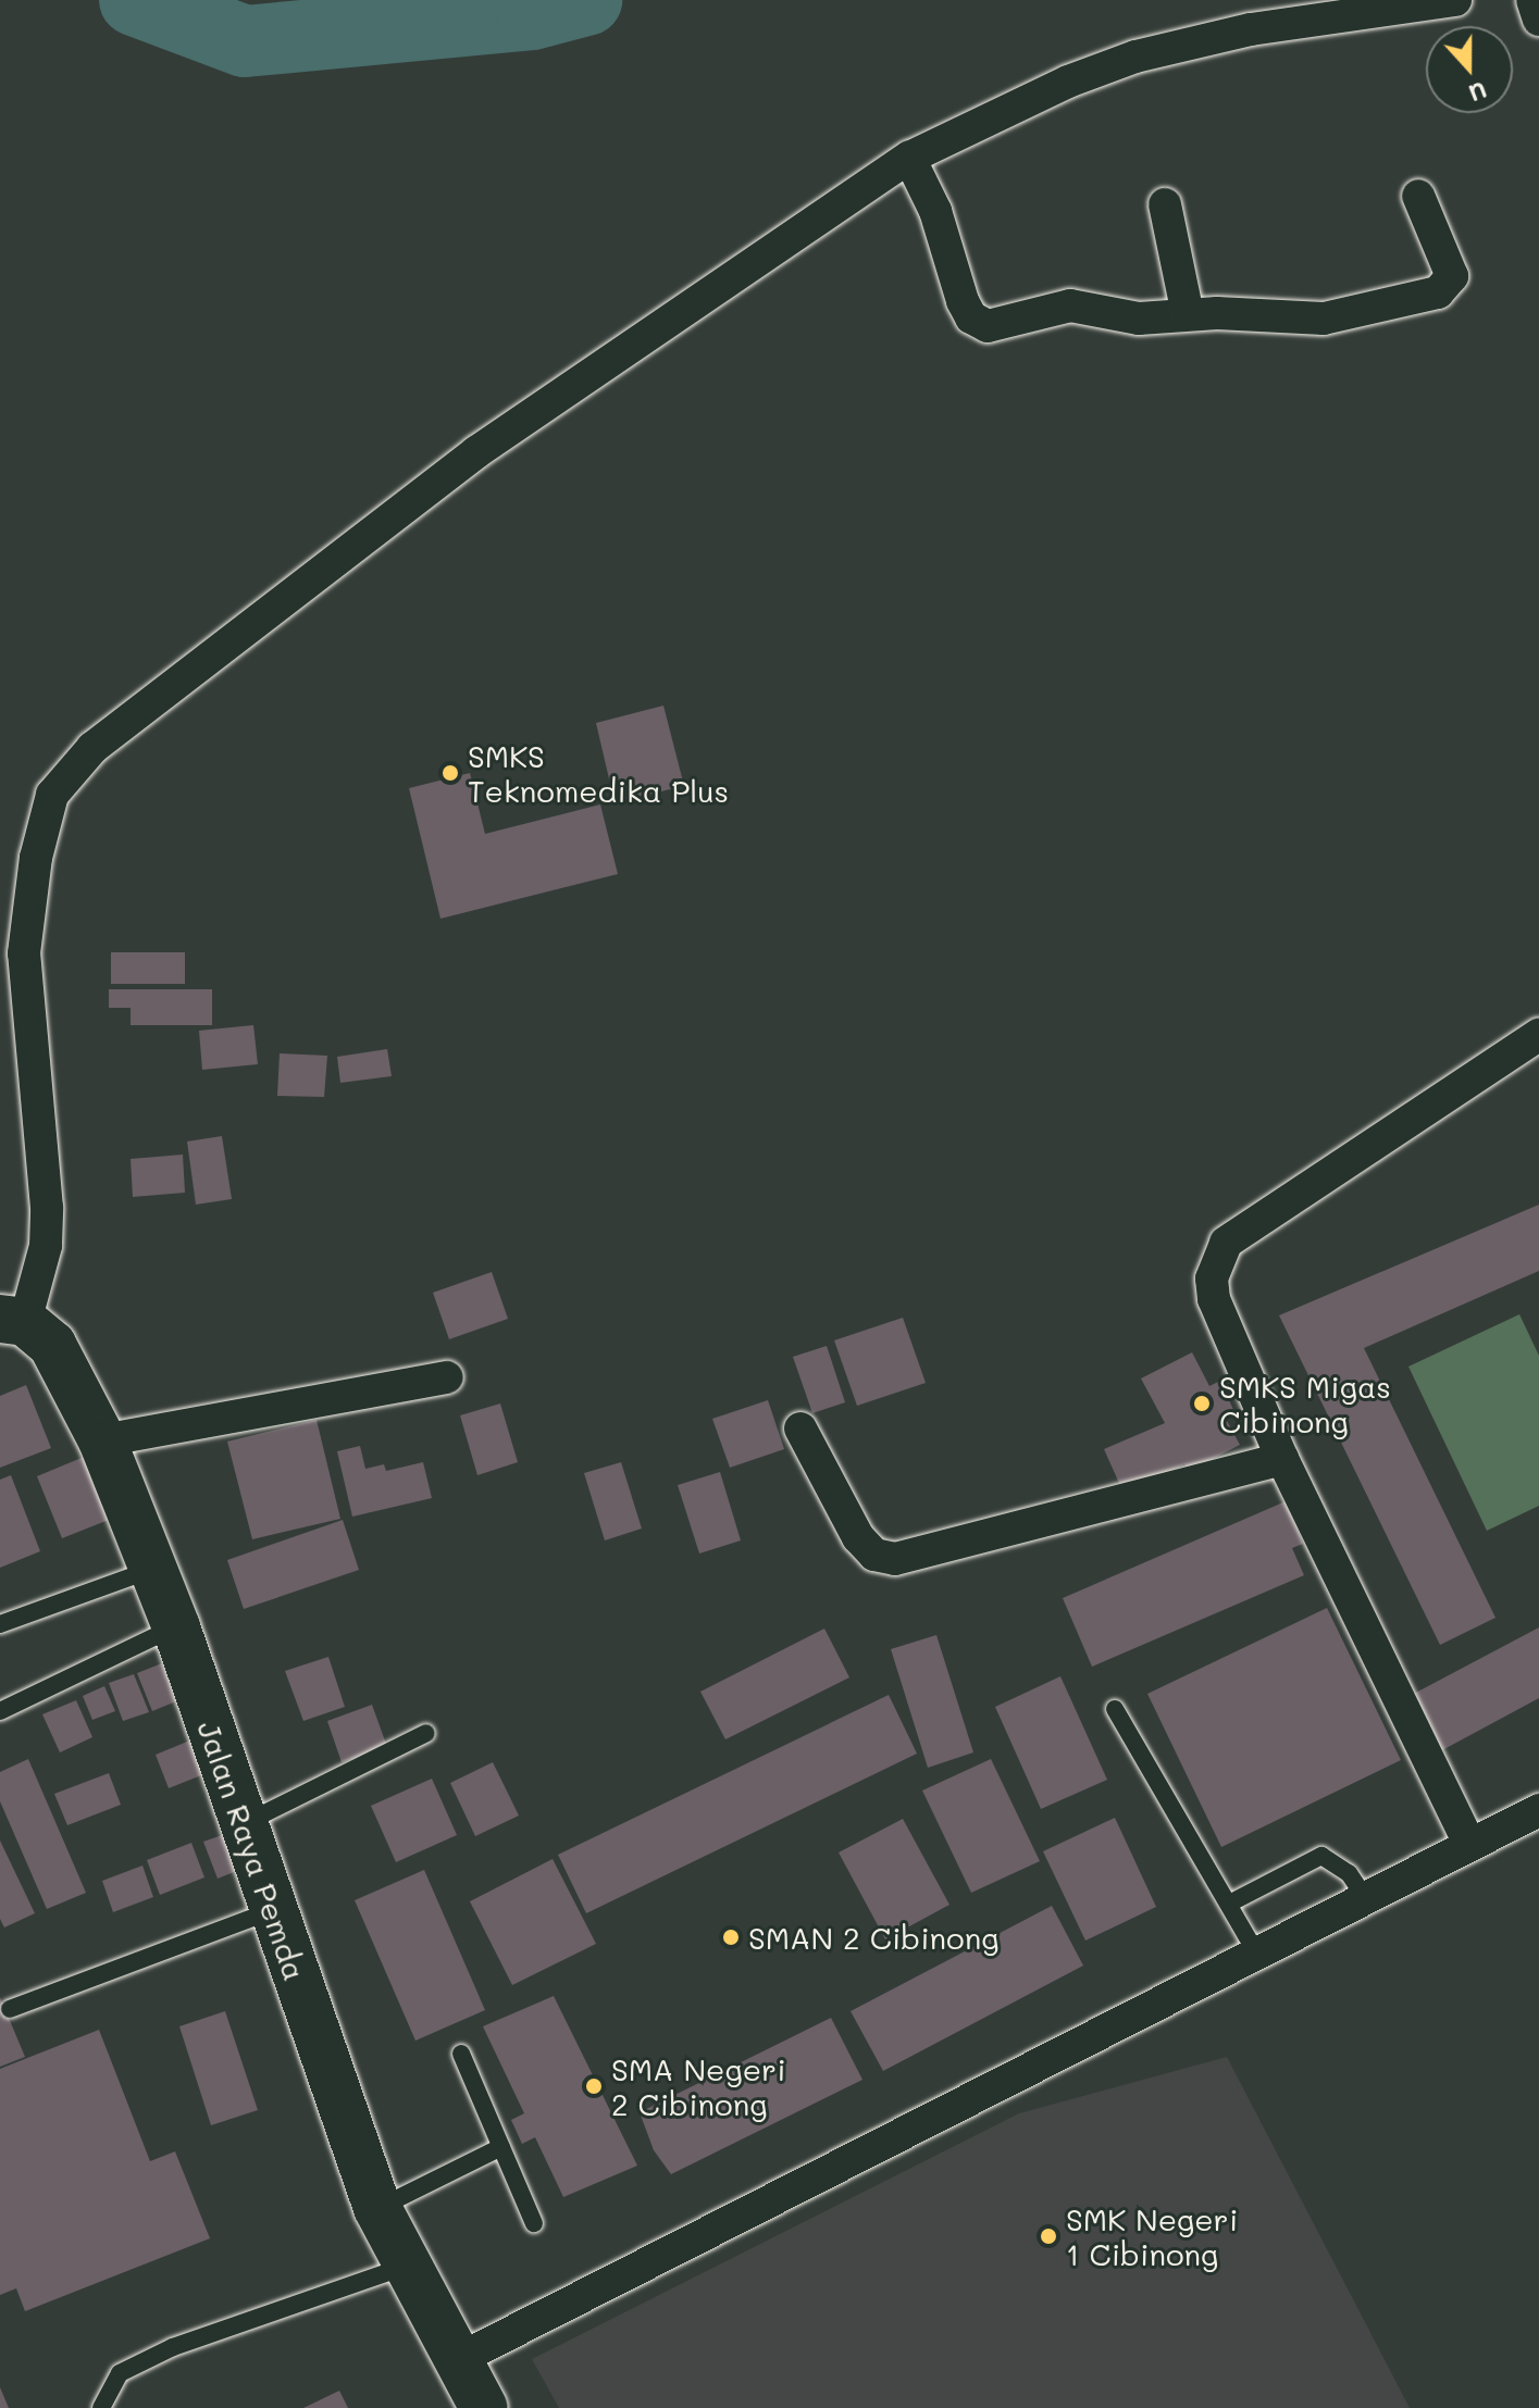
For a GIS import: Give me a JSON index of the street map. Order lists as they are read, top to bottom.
{
  "streets": {
    "main road": ["Jalan Raya Pemda"]
  },
  "places": [
    "SMKS Teknomedika Plus",
    "SMKS Migas Cibinong",
    "SMAN 2 Cibinong",
    "SMA Negeri 2 Cibinong",
    "SMK Negeri 1 Cibinong"
  ],
  "north": "bottom"
}
